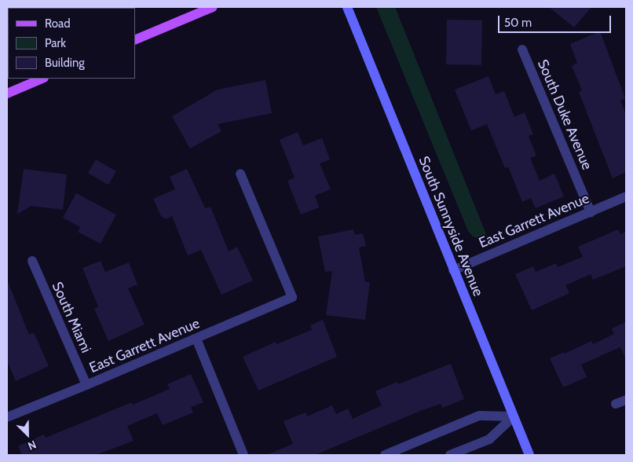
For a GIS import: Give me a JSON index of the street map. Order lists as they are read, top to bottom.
{
  "streets": {
    "street": [
      "South Duke Avenue",
      "East Garrett Avenue",
      "South Sunnyside Avenue",
      "South Miami"
    ]
  },
  "crossings": [
    ["South Duke Avenue", "East Garrett Avenue"],
    ["East Garrett Avenue", "South Sunnyside Avenue"],
    ["East Garrett Avenue", "South Miami"]
  ],
  "legend": ["Road", "Park", "Building"],
  "scale_bar": "50 m",
  "north": "bottom right"
}
